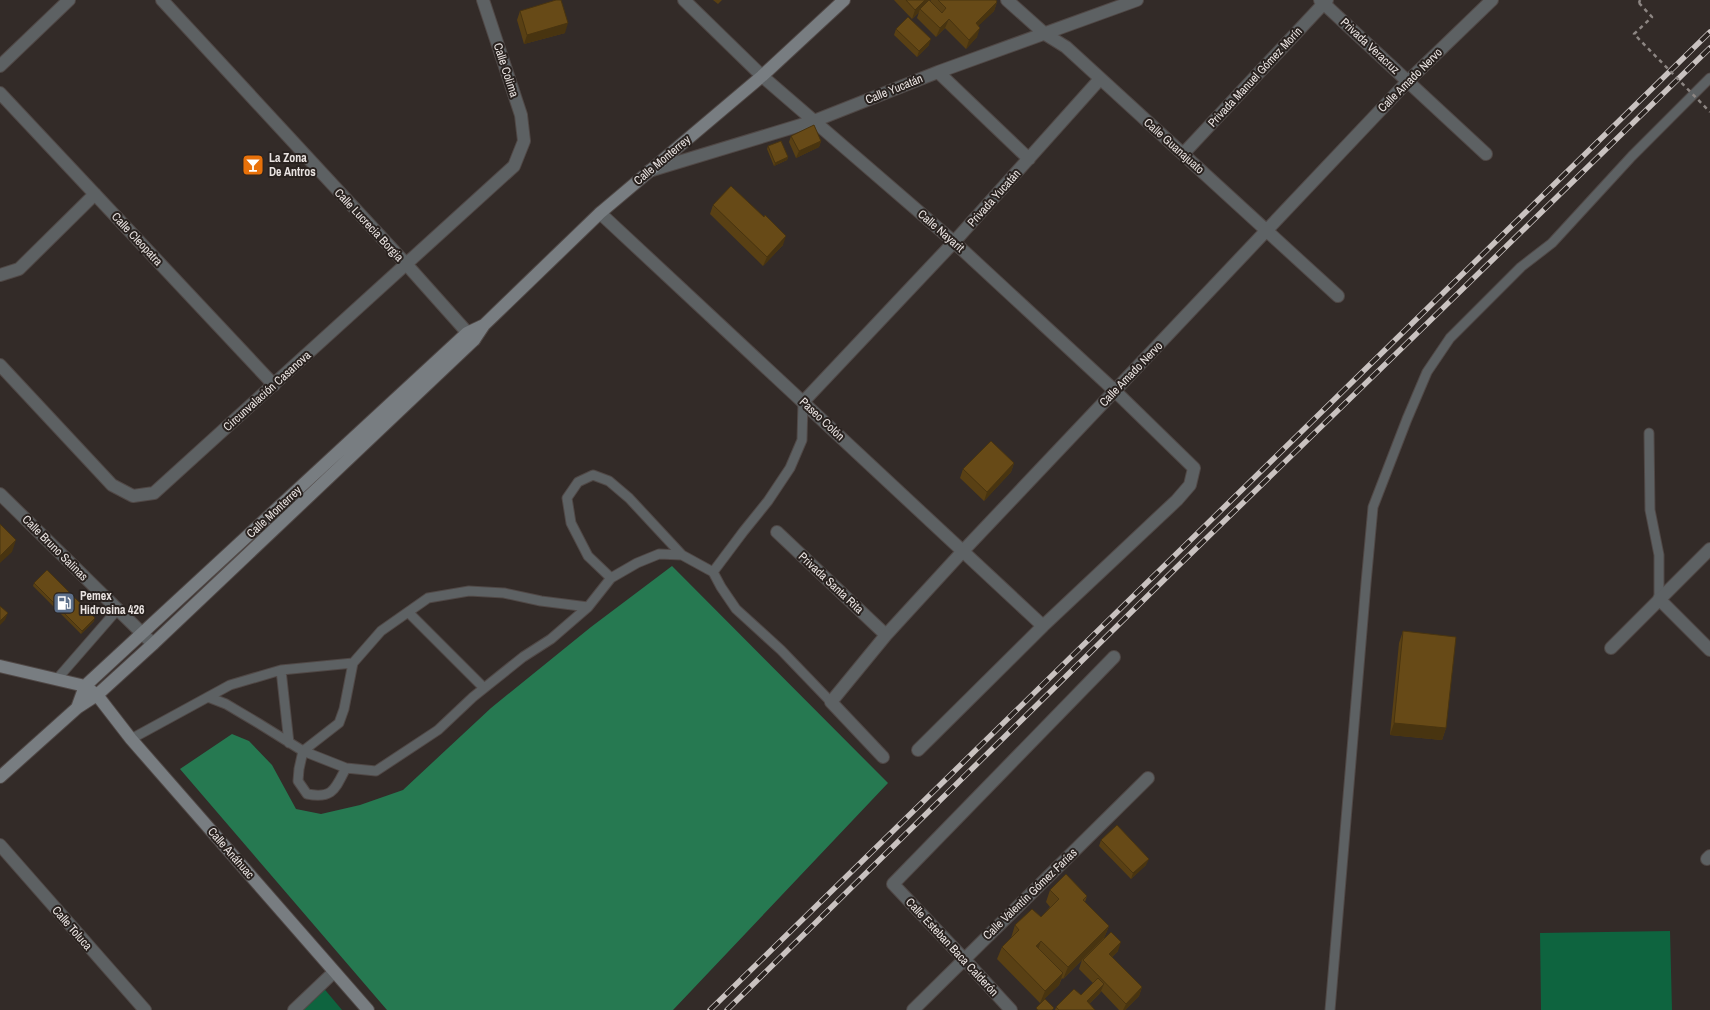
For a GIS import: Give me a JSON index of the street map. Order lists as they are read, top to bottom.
{
  "streets": {
    "street": [
      "Privada Veracruz",
      "Calle Colima",
      "Privada Manuel Gómez Morín",
      "Calle Amado Nervo",
      "Calle Yucatán",
      "Calle Guanajuato",
      "Calle Monterrey",
      "Privada Yucatán",
      "Calle Lucrecia Borgia",
      "Calle Nayarit",
      "Calle Cleopatra",
      "Circunvalación Casanova",
      "Paseo Colón",
      "Calle Bruno Salinas",
      "Privada Santa Rita",
      "Calle Anáhuac",
      "Calle Valentín Gómez Farías",
      "Calle Toluca",
      "Calle Esteban Baca Calderón"
    ]
  },
  "crossings": [
    ["Privada Veracruz", "Privada Manuel Gómez Morín"],
    ["Privada Veracruz", "Calle Amado Nervo"],
    ["Calle Colima", "Circunvalación Casanova"],
    ["Privada Manuel Gómez Morín", "Calle Guanajuato"],
    ["Calle Amado Nervo", "Calle Guanajuato"],
    ["Calle Amado Nervo", "Calle Nayarit"],
    ["Calle Amado Nervo", "Paseo Colón"],
    ["Calle Amado Nervo", "Privada Santa Rita"],
    ["Calle Yucatán", "Calle Guanajuato"],
    ["Calle Yucatán", "Calle Monterrey"],
    ["Calle Yucatán", "Calle Nayarit"],
    ["Calle Guanajuato", "Privada Yucatán"],
    ["Calle Monterrey", "Calle Lucrecia Borgia"],
    ["Calle Monterrey", "Calle Nayarit"],
    ["Calle Monterrey", "Paseo Colón"],
    ["Calle Monterrey", "Calle Bruno Salinas"],
    ["Calle Monterrey", "Calle Anáhuac"],
    ["Privada Yucatán", "Calle Nayarit"],
    ["Privada Yucatán", "Paseo Colón"],
    ["Calle Lucrecia Borgia", "Circunvalación Casanova"],
    ["Calle Nayarit", "Paseo Colón"],
    ["Calle Cleopatra", "Circunvalación Casanova"],
    ["Calle Valentín Gómez Farías", "Calle Esteban Baca Calderón"]
  ],
  "places": {
    "bar": ["La Zona De Antros"],
    "fuel station": ["Pemex Hidrosina 426"]
  }
}
